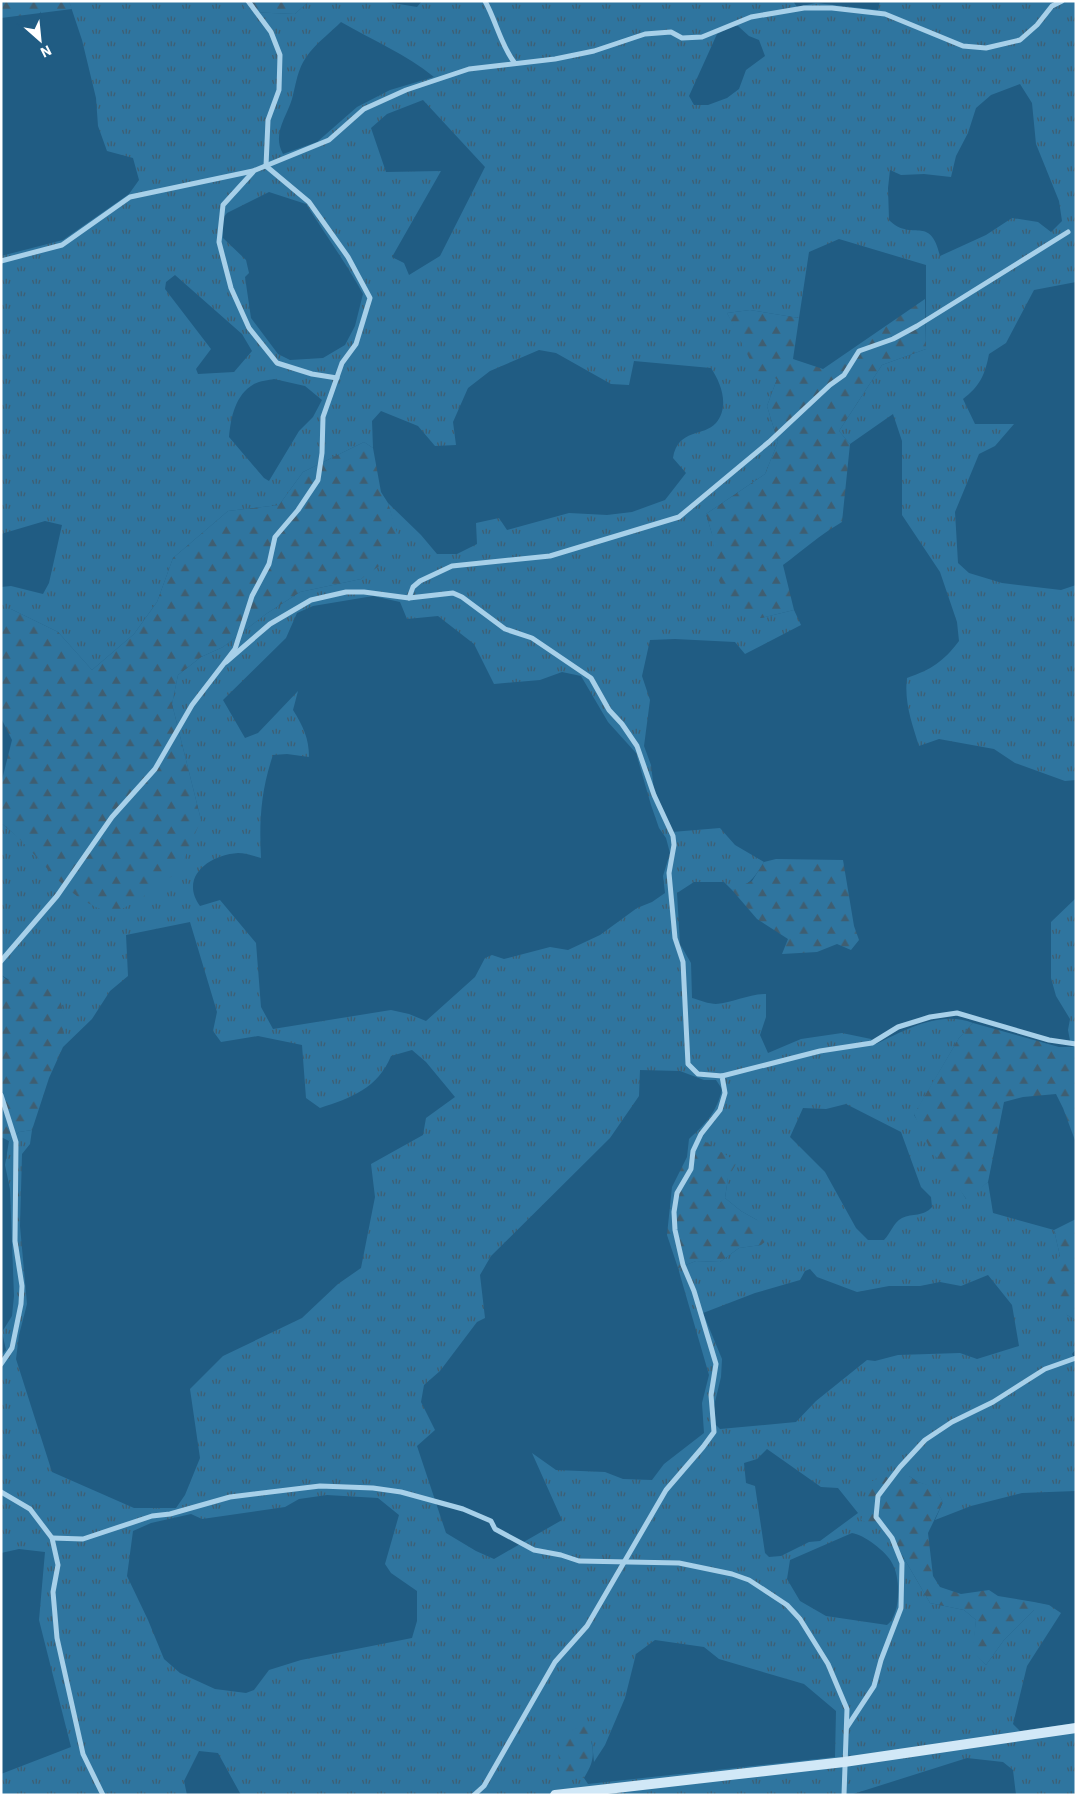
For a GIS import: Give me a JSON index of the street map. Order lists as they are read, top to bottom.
{
  "north": "bottom right"
}
